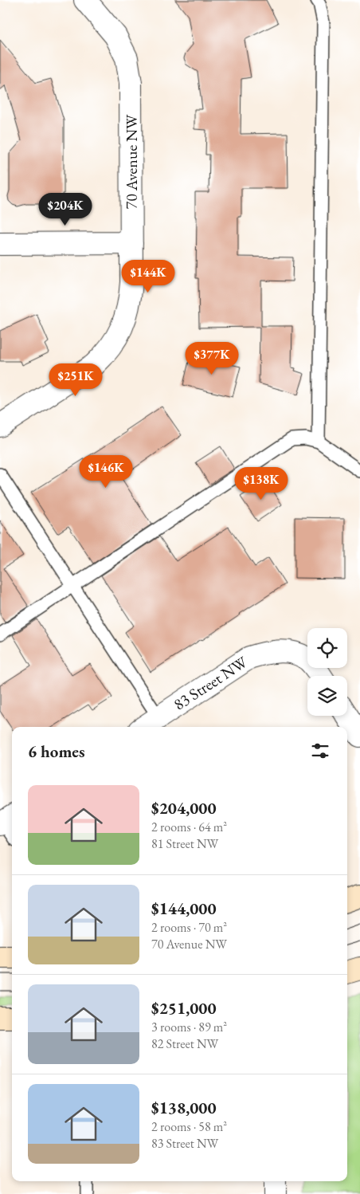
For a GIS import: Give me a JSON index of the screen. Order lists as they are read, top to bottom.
{
  "streets": {
    "street": ["70 Avenue NW", "83 Street NW"]
  },
  "page": {
    "price": [
      "$204K",
      "$144K",
      "$377K",
      "$251K",
      "$146K",
      "$138K"
    ],
    "heading": "6 homes",
    "list": [
      {
        "name": "$204,000",
        "note": "2 rooms · 64 m² · 81 Street NW"
      },
      {
        "name": "$144,000",
        "note": "2 rooms · 70 m² · 70 Avenue NW"
      },
      {
        "name": "$251,000",
        "note": "3 rooms · 89 m² · 82 Street NW"
      },
      {
        "name": "$138,000",
        "note": "2 rooms · 58 m² · 83 Street NW"
      }
    ]
  }
}
